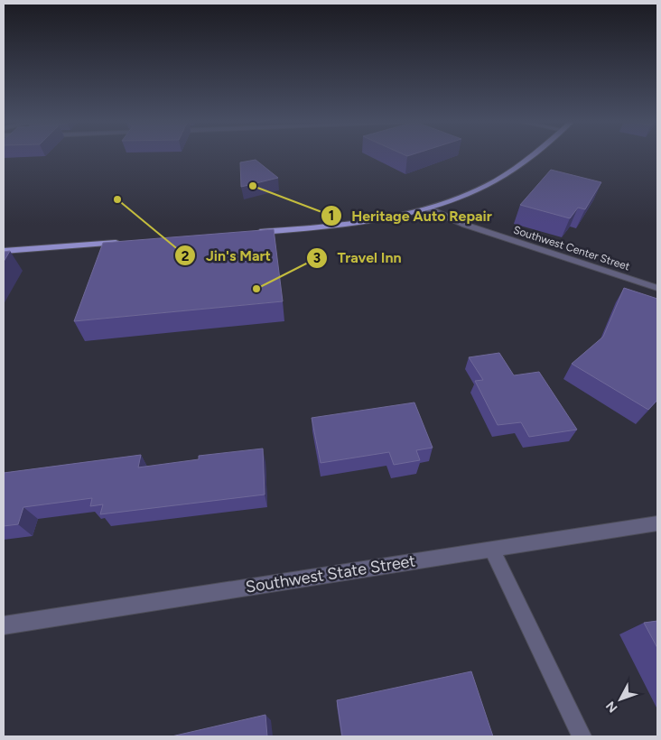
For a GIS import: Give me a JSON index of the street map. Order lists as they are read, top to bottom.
{
  "streets": {
    "street": ["Southwest Center Street", "Southwest State Street"]
  },
  "places": ["Heritage Auto Repair", "Jin's Mart", "Travel Inn"],
  "north": "bottom left"
}
